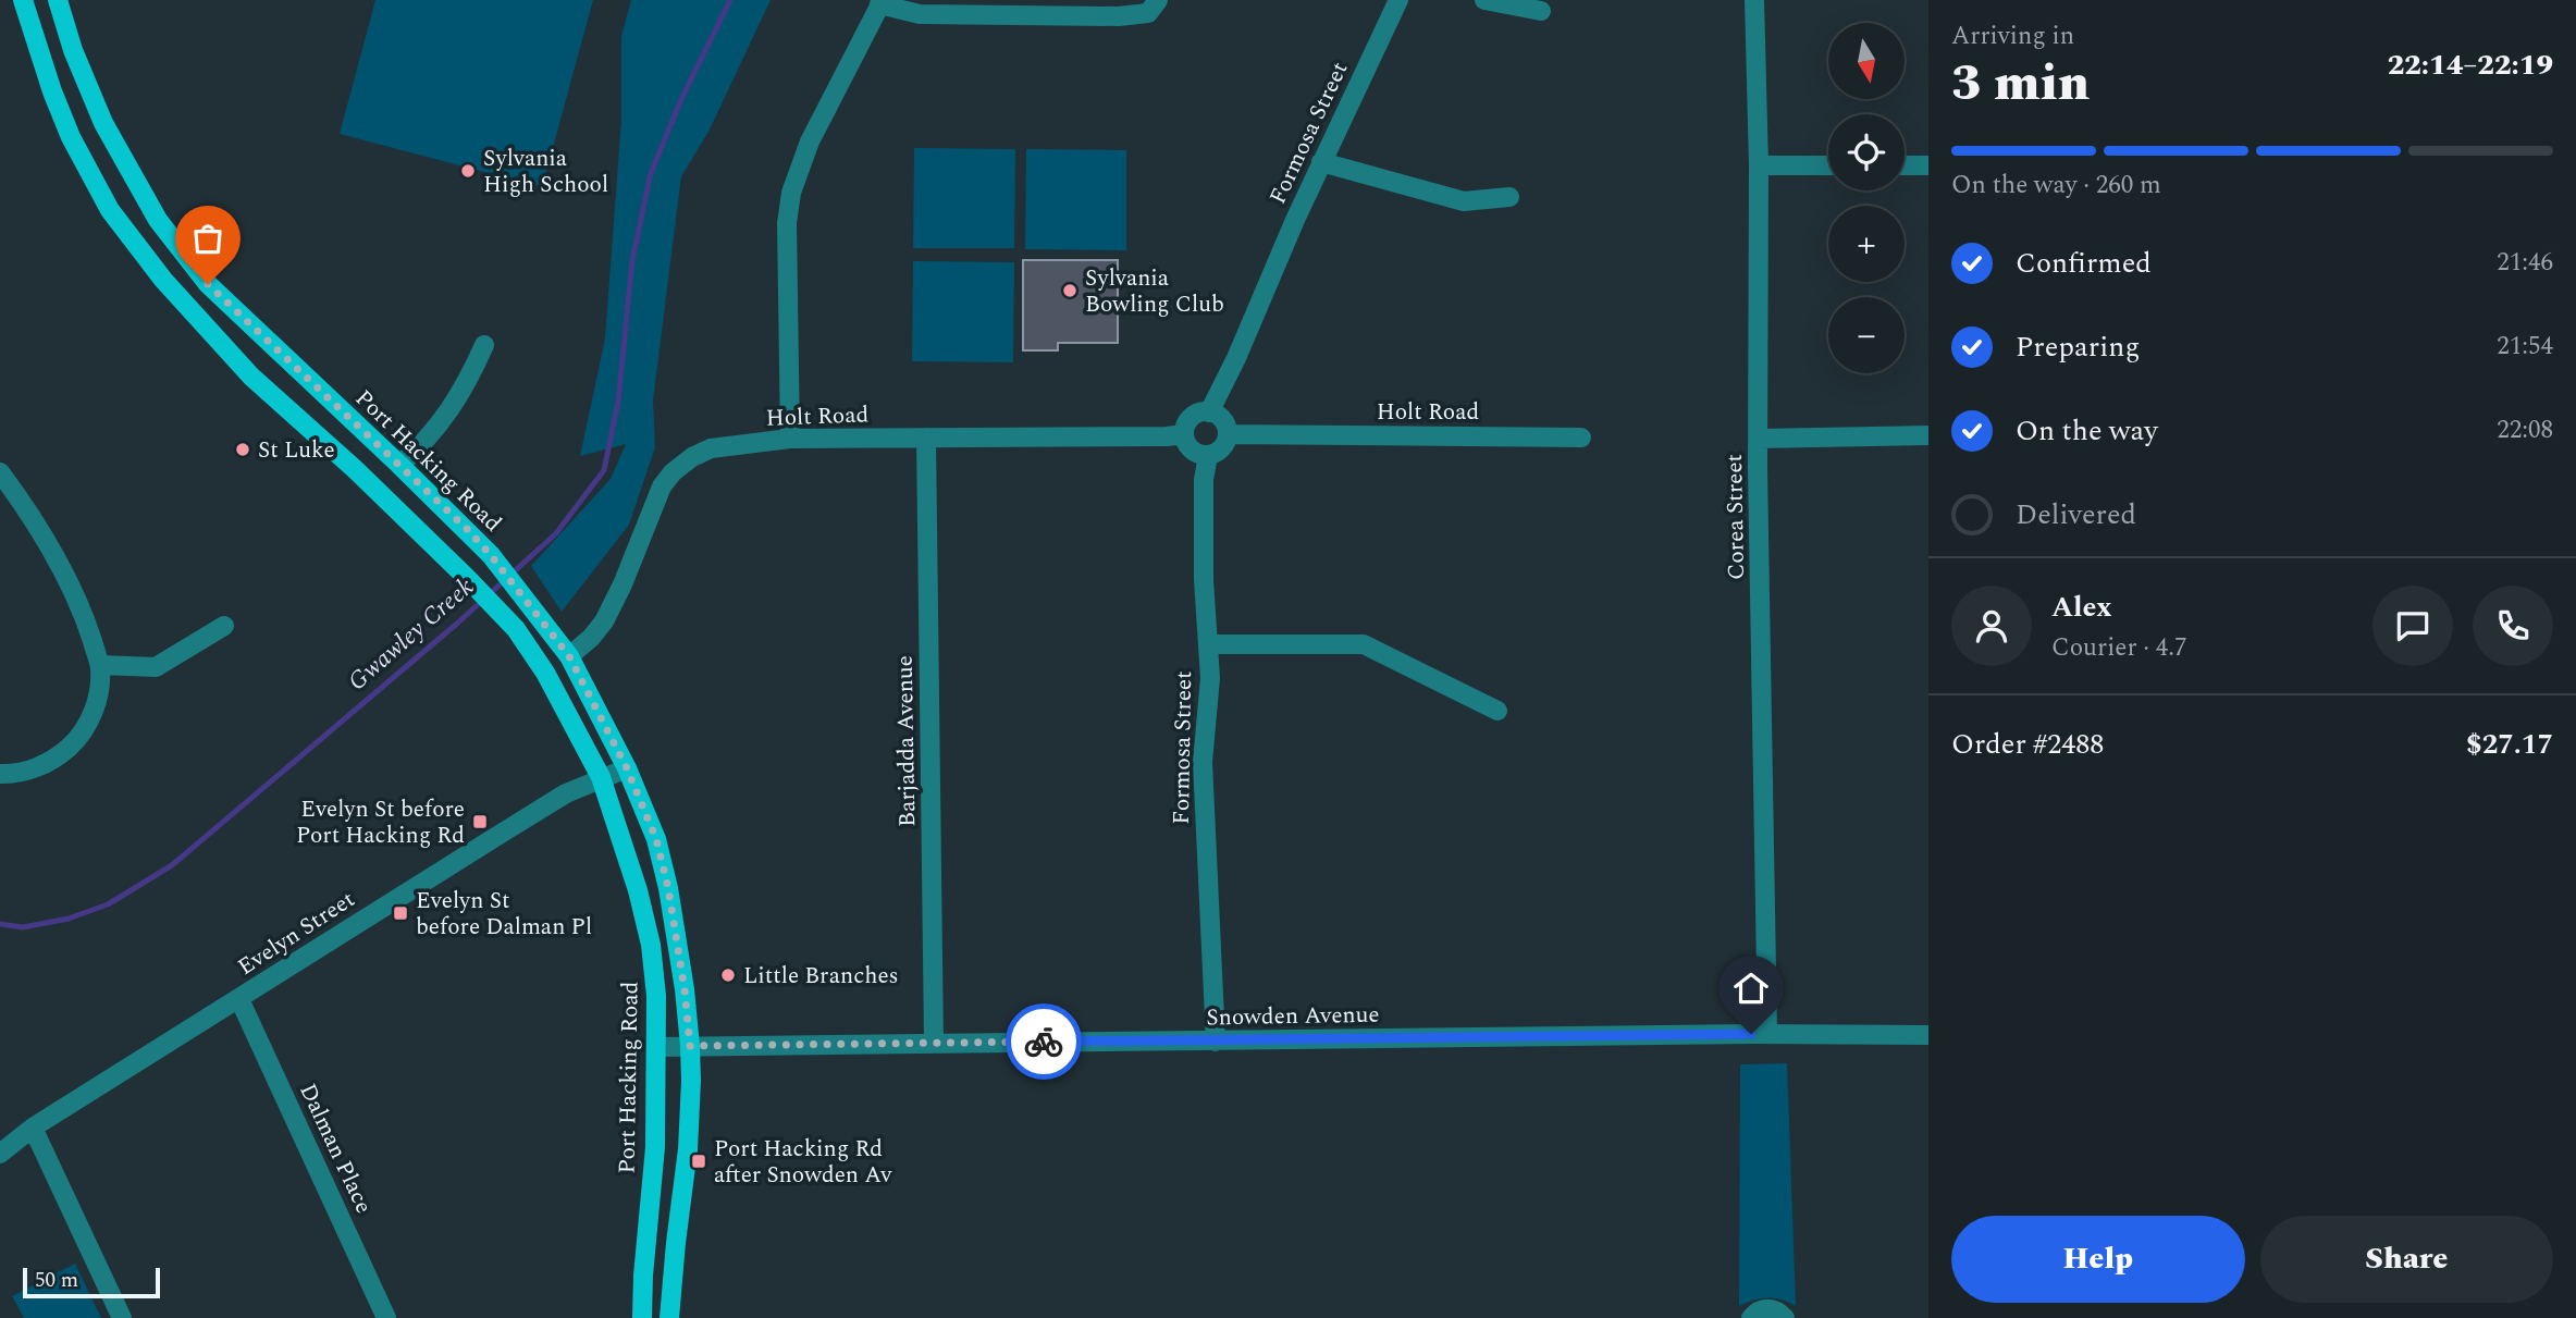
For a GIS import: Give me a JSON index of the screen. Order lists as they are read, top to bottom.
{
  "streets": {
    "main road": ["Port Hacking Road"],
    "street": [
      "Formosa Street",
      "Holt Road",
      "Corea Street",
      "Barjadda Avenue",
      "Evelyn Street",
      "Snowden Avenue",
      "Dalman Place"
    ]
  },
  "crossings": [
    ["Formosa Street", "Holt Road"],
    ["Formosa Street", "Snowden Avenue"],
    ["Holt Road", "Port Hacking Road"],
    ["Holt Road", "Barjadda Avenue"],
    ["Port Hacking Road", "Evelyn Street"],
    ["Port Hacking Road", "Snowden Avenue"],
    ["Corea Street", "Snowden Avenue"],
    ["Barjadda Avenue", "Snowden Avenue"],
    ["Evelyn Street", "Dalman Place"]
  ],
  "water": ["Gwawley Creek"],
  "places": {
    "other": [
      "Sylvania High School",
      "Sylvania Bowling Club",
      "St Luke",
      "Little Branches"
    ],
    "transit": ["Evelyn St before Port Hacking Rd", "Evelyn St before Dalman Pl", "Port Hacking Rd after Snowden Av"]
  },
  "scale_bar": "50 m",
  "north": "bottom",
  "page": {
    "heading": ["3 min", "Arriving in", "22:14–22:19"],
    "panel": [
      "Alex",
      "Courier · 4.7",
      "Order #2488",
      "$27.17"
    ],
    "map_buttons": ["+", "−"],
    "bar": "On the way · 260 m",
    "list": [
      ["Confirmed", "21:46"],
      ["Preparing", "21:54"],
      ["On the way", "22:08"],
      "Delivered"
    ],
    "buttons": ["Help", "Share"],
    "scale": "50 m"
  }
}
